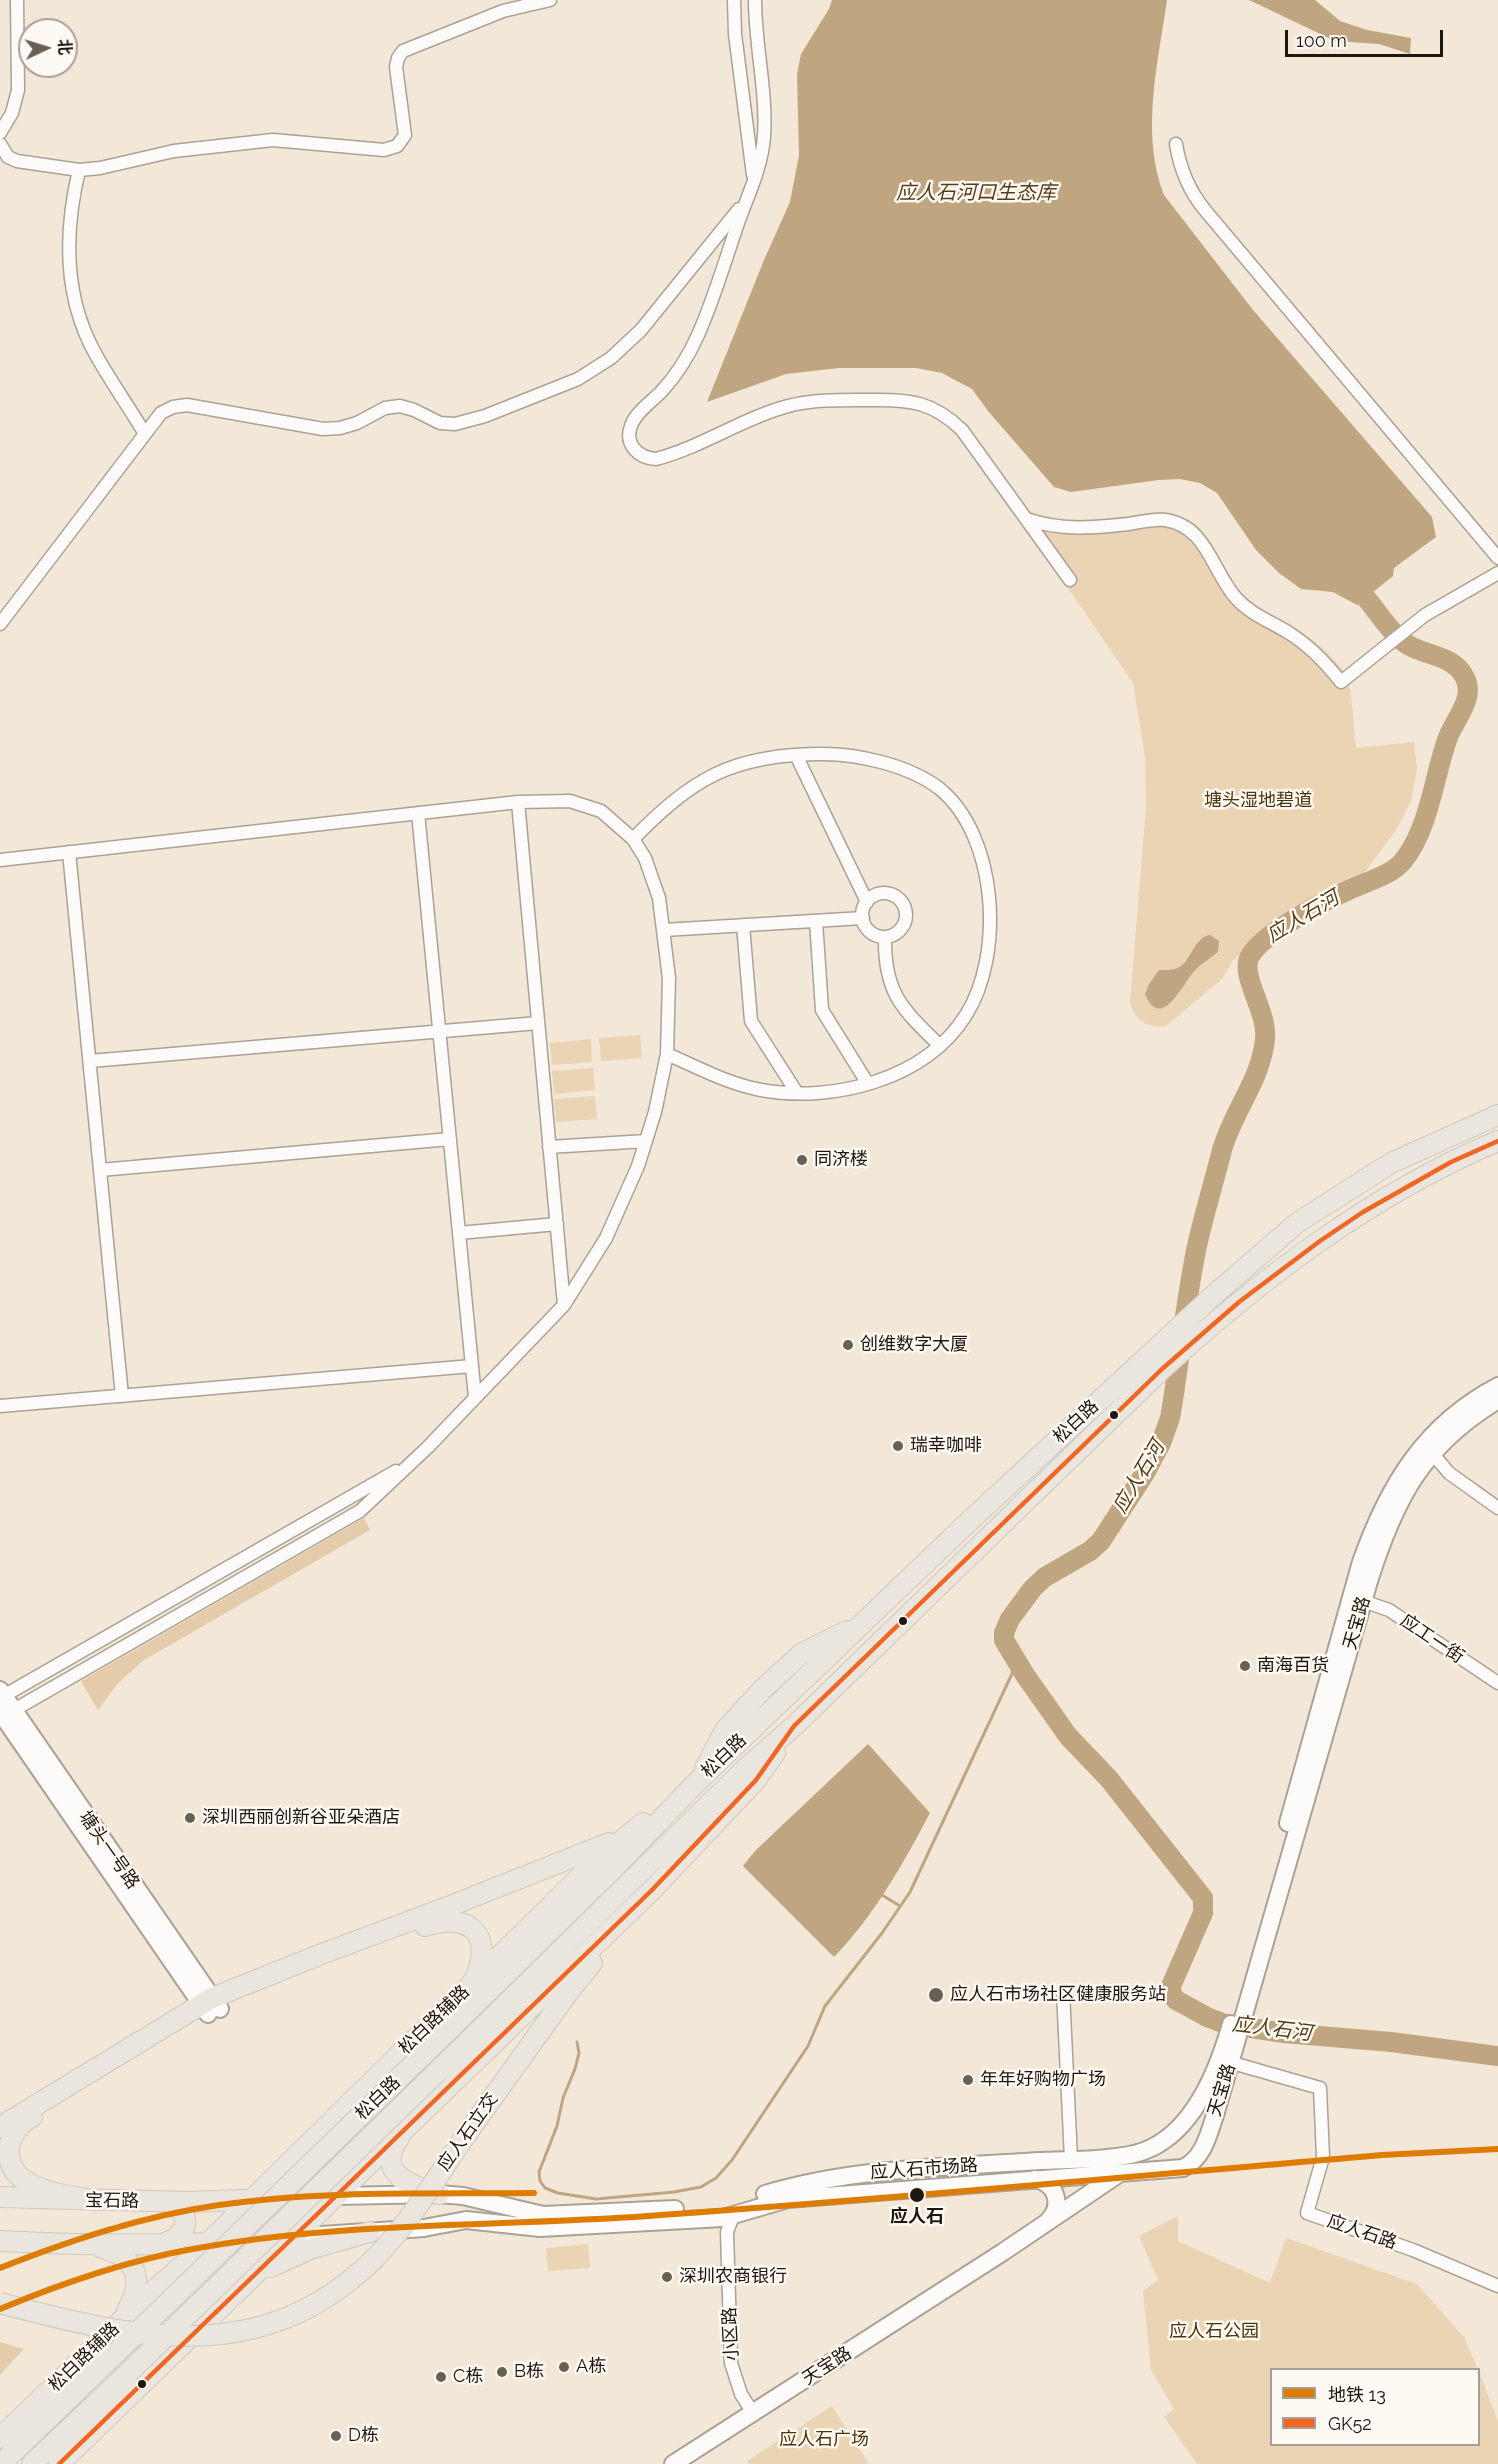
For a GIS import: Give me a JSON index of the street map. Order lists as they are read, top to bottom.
{
  "streets": {
    "main road": [
      "松白路",
      "松白路辅路",
      "应人石立交",
      "宝石路"
    ],
    "street": [
      "天宝路",
      "应工一街",
      "塘头一号路",
      "应人石市场路",
      "应人石路",
      "小区路"
    ]
  },
  "crossings": [
    ["松白路", "松白路辅路"],
    ["天宝路", "应工一街"],
    ["天宝路", "应人石市场路"],
    ["天宝路", "应人石路"],
    ["天宝路", "小区路"],
    ["松白路辅路", "宝石路"],
    ["应人石市场路", "宝石路"],
    ["应人石市场路", "小区路"],
    ["宝石路", "小区路"]
  ],
  "water": ["应人石河口生态库", "应人石河"],
  "parks": ["塘头湿地碧道", "应人石公园", "应人石广场"],
  "places": [
    "同济楼",
    "创维数字大厦",
    "瑞幸咖啡",
    "南海百货",
    "深圳西丽创新谷亚朵酒店",
    "应人石市场社区健康服务站",
    "年年好购物广场",
    "应人石",
    "深圳农商银行",
    "A栋",
    "B栋",
    "C栋",
    "D栋"
  ],
  "lines": ["transit line GK52", "metro line 13"],
  "legend": ["地铁 13", "GK52"],
  "scale_bar": "100 m",
  "north": "right"
}
